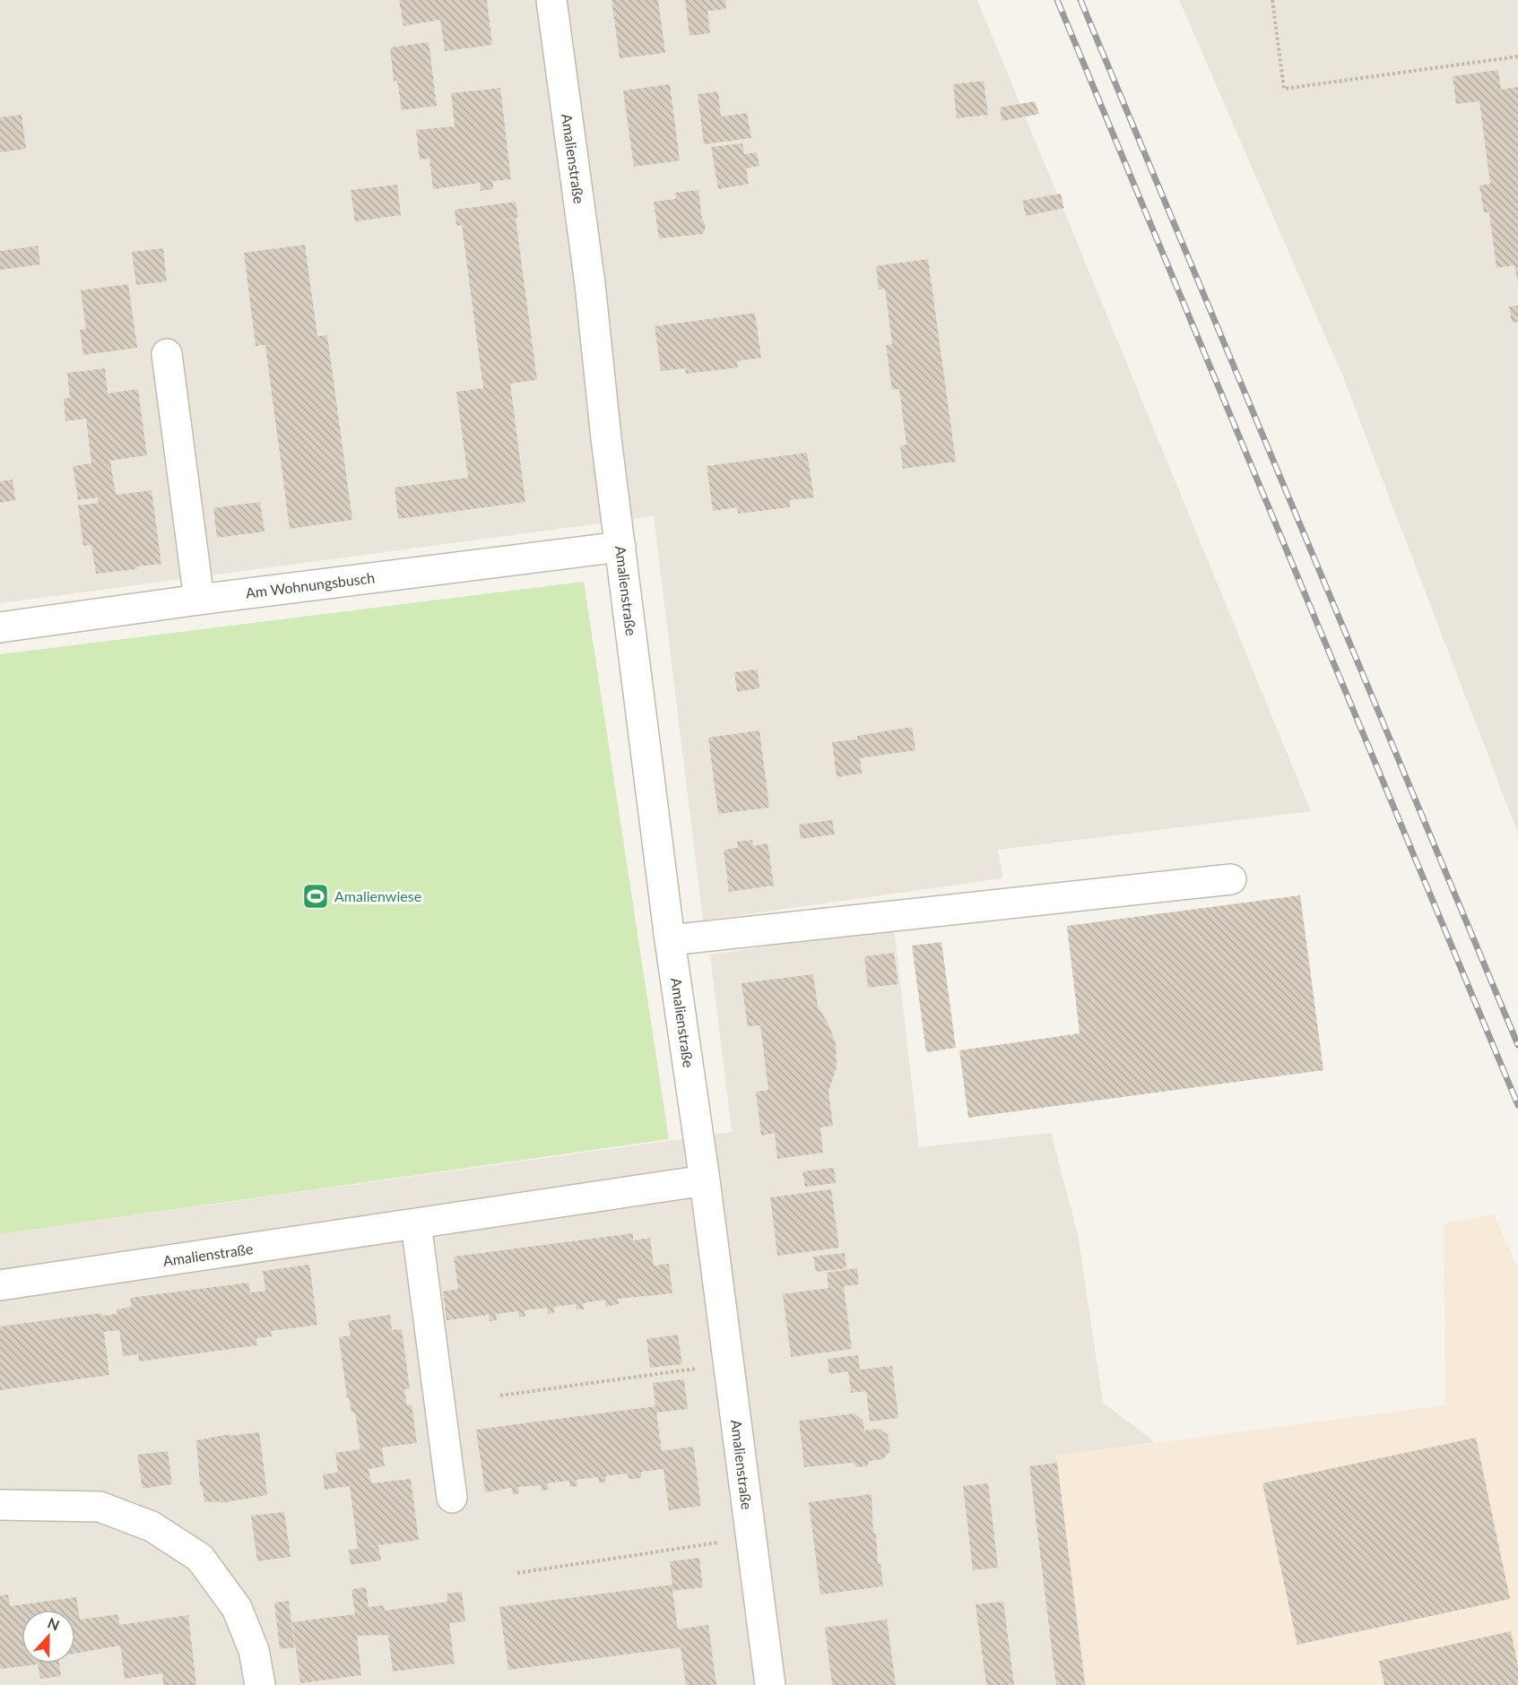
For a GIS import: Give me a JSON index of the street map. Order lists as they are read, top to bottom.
{
  "streets": {
    "street": ["Amalienstraße", "Am Wohnungsbusch"]
  },
  "crossings": [
    ["Amalienstraße", "Am Wohnungsbusch"]
  ],
  "places": {
    "sports": ["Amalienwiese"]
  },
  "north": "top"
}
